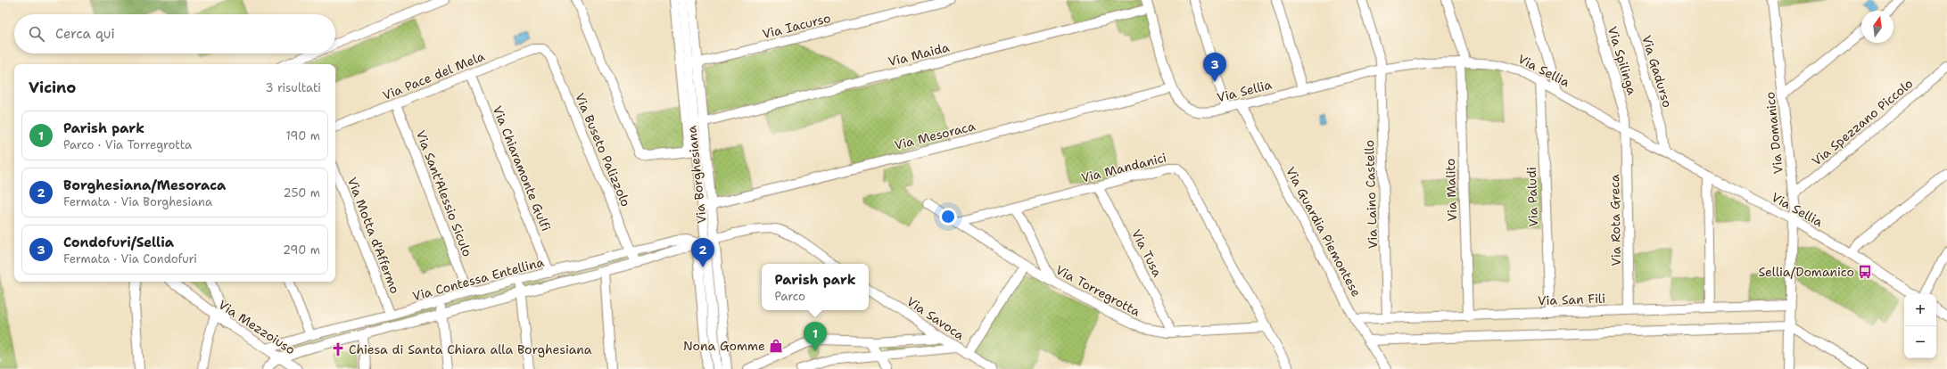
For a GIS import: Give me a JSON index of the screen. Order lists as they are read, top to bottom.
{
  "streets": {
    "street": [
      "Via Iacurso",
      "Via Maida",
      "Via Spilinga",
      "Via Sellia",
      "Via Gadurso",
      "Via Pace del Mela",
      "Via Spezzano Piccolo",
      "Via Domanico",
      "Via Mesoraca",
      "Via Buseto Palizzolo",
      "Via Mandanici",
      "Via Chiaramonte Gulfi",
      "Via Borghesiana",
      "Via Malito",
      "Via Sant'Alessio Siculo",
      "Via Laino Castello",
      "Via Paludi",
      "Via Rota Greca",
      "Via Guardia Piemontese",
      "Via Motta d'Affermo",
      "Via Tusa",
      "Via Contessa Entellina",
      "Via Torregrotta",
      "Via San Fili",
      "Via Savoca",
      "Via Mezzoiuso"
    ]
  },
  "crossings": [
    ["Via Iacurso", "Via Borghesiana"],
    ["Via Maida", "Via Sellia"],
    ["Via Maida", "Via Borghesiana"],
    ["Via Spilinga", "Via Sellia"],
    ["Via Spilinga", "Via Rota Greca"],
    ["Via Sellia", "Via Gadurso"],
    ["Via Sellia", "Via Domanico"],
    ["Via Sellia", "Via Mesoraca"],
    ["Via Sellia", "Via Malito"],
    ["Via Sellia", "Via Laino Castello"],
    ["Via Sellia", "Via Paludi"],
    ["Via Sellia", "Via Rota Greca"],
    ["Via Sellia", "Via Guardia Piemontese"],
    ["Via Pace del Mela", "Via Buseto Palizzolo"],
    ["Via Pace del Mela", "Via Chiaramonte Gulfi"],
    ["Via Pace del Mela", "Via Sant'Alessio Siculo"],
    ["Via Spezzano Piccolo", "Via Domanico"],
    ["Via Domanico", "Via San Fili"],
    ["Via Mesoraca", "Via Borghesiana"],
    ["Via Buseto Palizzolo", "Via Contessa Entellina"],
    ["Via Mandanici", "Via Tusa"],
    ["Via Mandanici", "Via Torregrotta"],
    ["Via Chiaramonte Gulfi", "Via Contessa Entellina"],
    ["Via Borghesiana", "Via Contessa Entellina"],
    ["Via Malito", "Via San Fili"],
    ["Via Sant'Alessio Siculo", "Via Contessa Entellina"],
    ["Via Laino Castello", "Via San Fili"],
    ["Via Paludi", "Via San Fili"],
    ["Via Rota Greca", "Via San Fili"],
    ["Via Guardia Piemontese", "Via San Fili"],
    ["Via Motta d'Affermo", "Via Contessa Entellina"],
    ["Via Tusa", "Via Torregrotta"],
    ["Via Contessa Entellina", "Via Mezzoiuso"]
  ],
  "places": {
    "bus stop": ["Sellia/Domanico"],
    "shop": ["Nona Gomme"],
    "church": ["Chiesa di Santa Chiara alla Borghesiana"]
  },
  "north": "top",
  "page": {
    "search": "Cerca qui",
    "pins": ["3", "2", "1"],
    "heading": ["Vicino", "3 risultati"],
    "list": [
      {
        "mark": "1",
        "name": "Parish park",
        "note": "Parco · Via Torregrotta",
        "value": "190 m"
      },
      {
        "mark": "2",
        "name": "Borghesiana/Mesoraca",
        "note": "Fermata · Via Borghesiana",
        "value": "250 m"
      },
      {
        "mark": "3",
        "name": "Condofuri/Sellia",
        "note": "Fermata · Via Condofuri",
        "value": "290 m"
      }
    ],
    "popup": ["Parish park", "Parco"],
    "map_buttons": ["+", "−"]
  }
}
